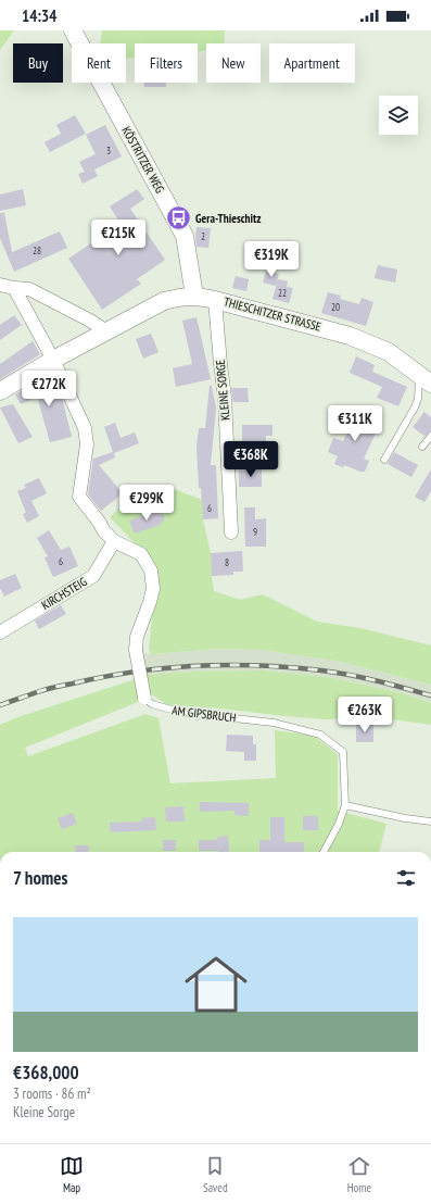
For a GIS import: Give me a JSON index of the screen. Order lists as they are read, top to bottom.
{
  "streets": {
    "main road": ["KÖSTRITZER WEG", "THIESCHITZER STRASSE"],
    "street": ["KLEINE SORGE", "KIRCHSTEIG", "AM GIPSBRUCH"]
  },
  "crossings": [
    ["KÖSTRITZER WEG", "THIESCHITZER STRASSE"],
    ["THIESCHITZER STRASSE", "KLEINE SORGE"],
    ["THIESCHITZER STRASSE", "AM GIPSBRUCH"],
    ["KIRCHSTEIG", "AM GIPSBRUCH"]
  ],
  "places": {
    "bus stop": ["Gera-Thieschitz"]
  },
  "house_numbers": [
    "3",
    "2",
    "28",
    "22",
    "20",
    "6",
    "9",
    "6",
    "8"
  ],
  "page": {
    "status": "14:34",
    "chip": [
      "Buy",
      "Rent",
      "Filters",
      "New",
      "Apartment"
    ],
    "price": [
      "€215K",
      "€319K",
      "€272K",
      "€311K",
      "€368K",
      "€299K",
      "€263K"
    ],
    "heading": "7 homes",
    "list": [
      {
        "name": "€368,000",
        "note": "3 rooms · 86 m² · Kleine Sorge"
      }
    ],
    "tabs": ["Map", "Saved", "Home"]
  }
}
